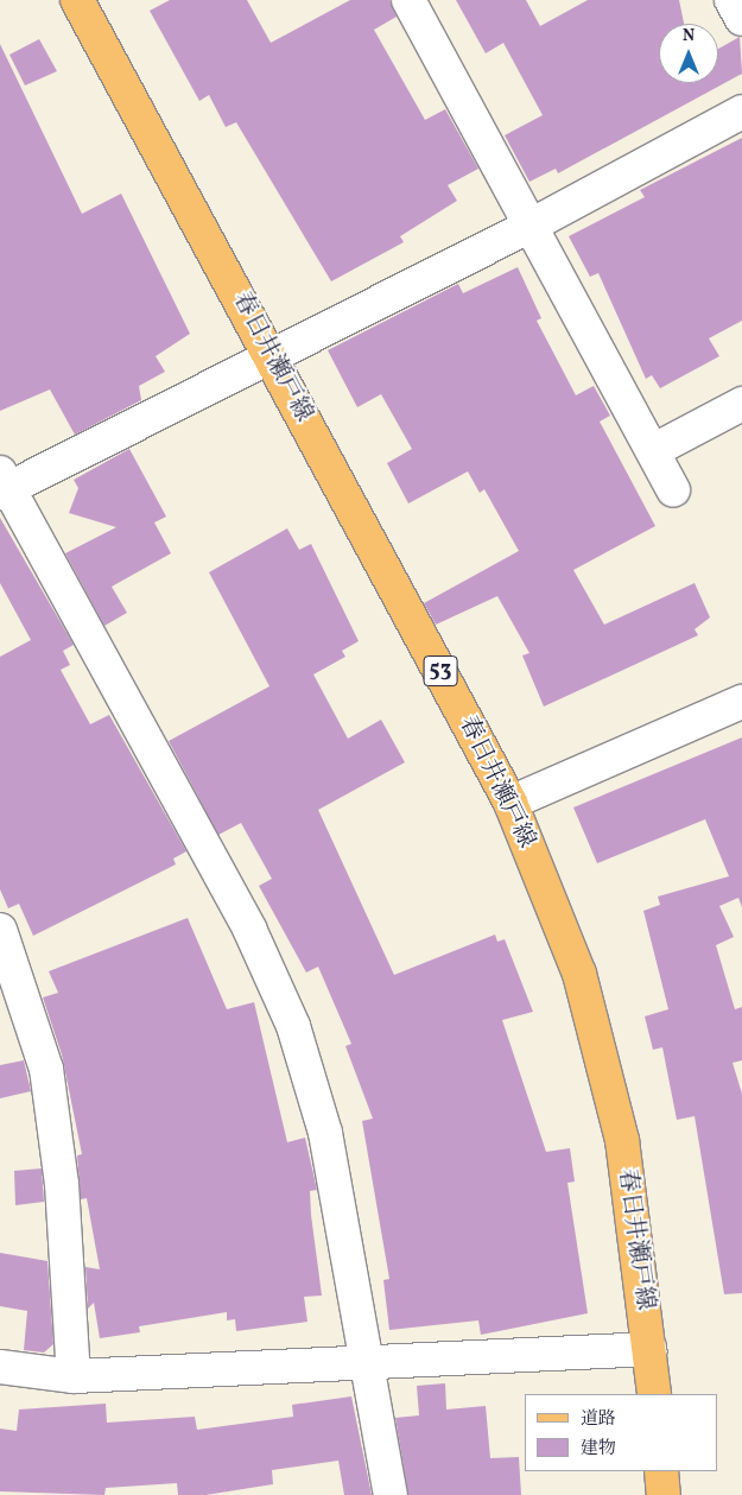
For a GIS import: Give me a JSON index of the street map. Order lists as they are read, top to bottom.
{
  "streets": {
    "main road": ["春日井瀬戸線", "53"]
  },
  "legend": ["道路", "建物"],
  "north": "top"
}
